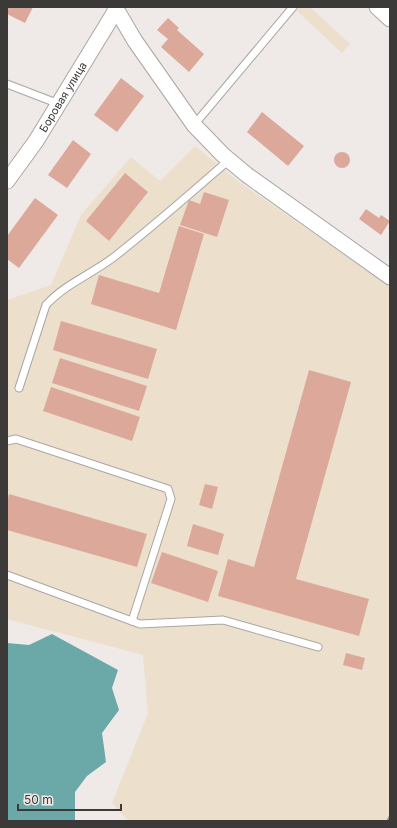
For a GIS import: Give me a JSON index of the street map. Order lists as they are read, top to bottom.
{
  "streets": {
    "street": ["Боровая улица"]
  },
  "scale_bar": "50 m"
}
